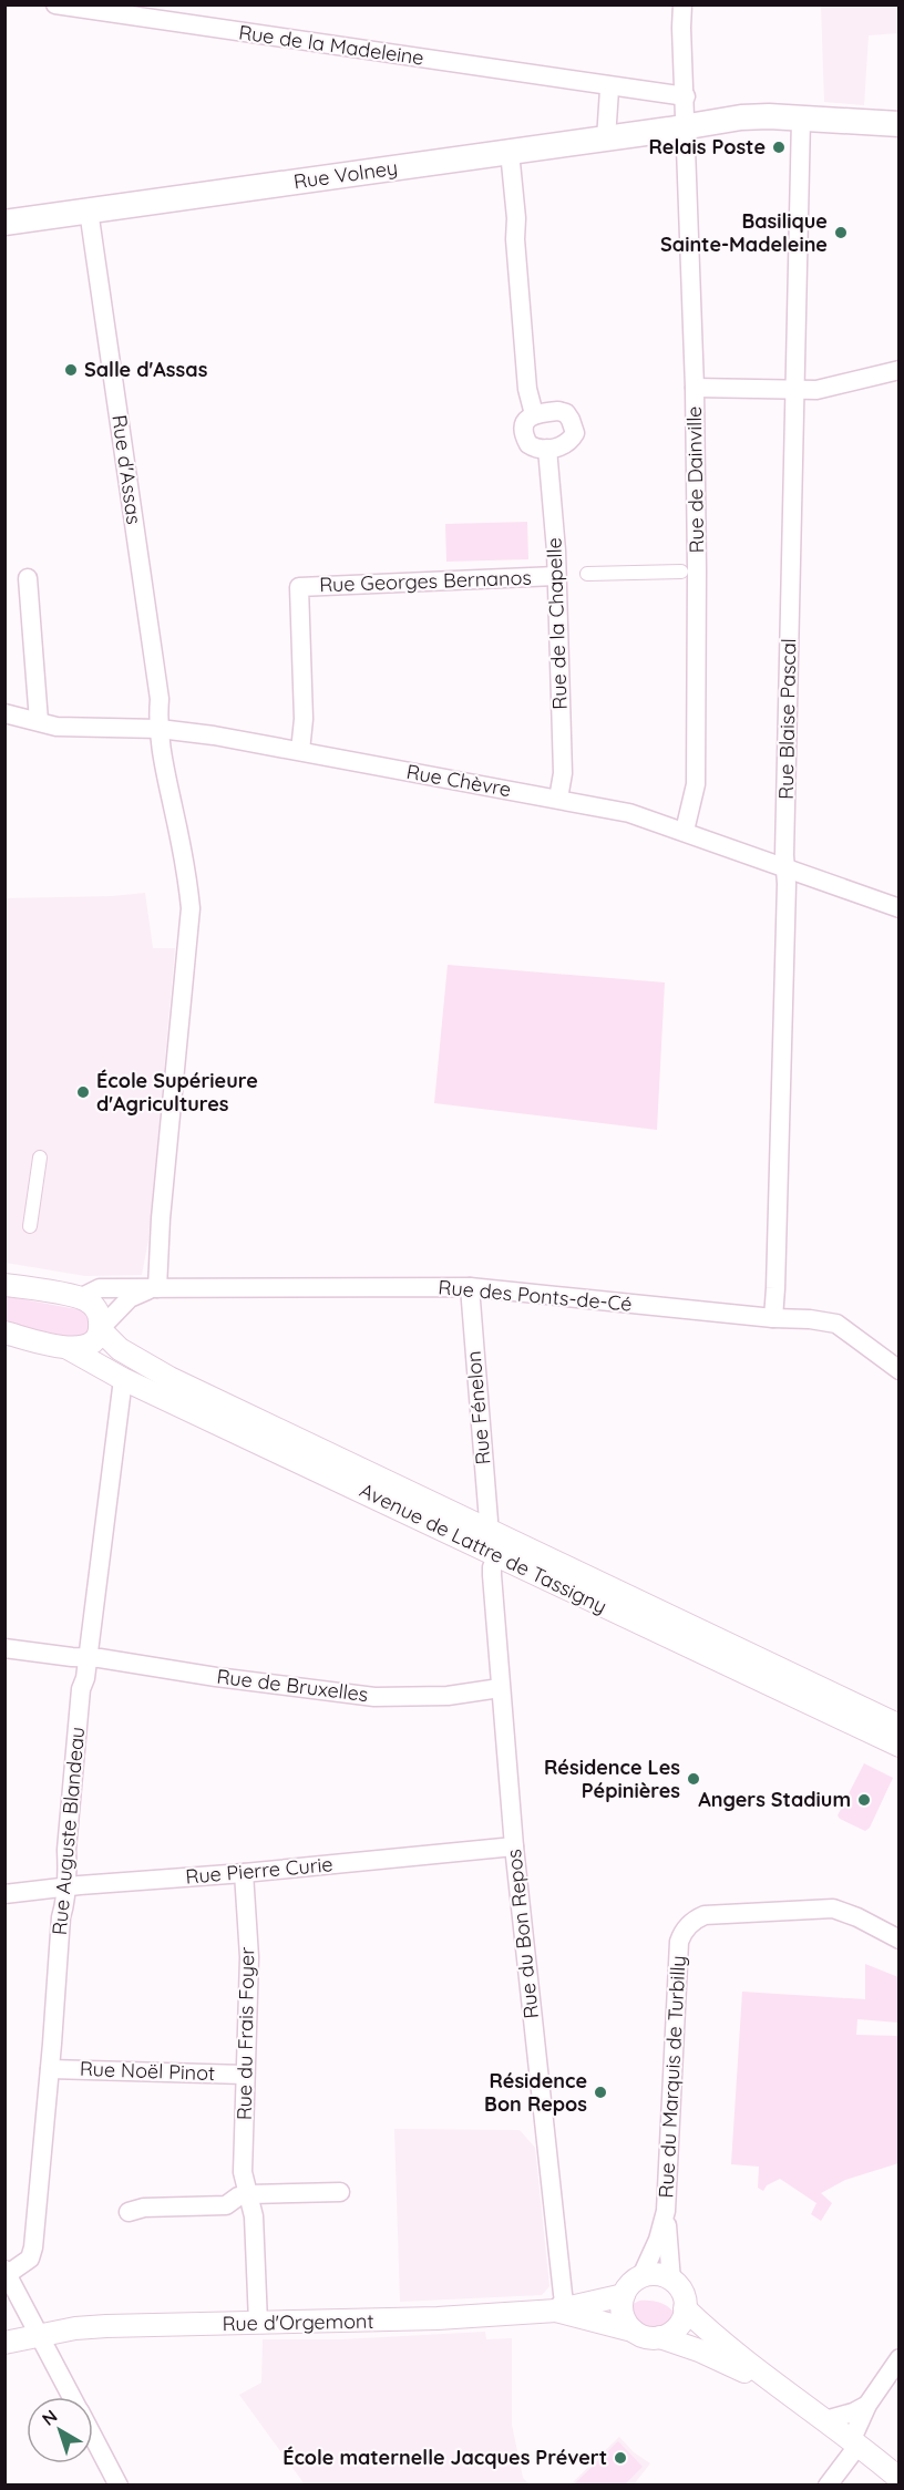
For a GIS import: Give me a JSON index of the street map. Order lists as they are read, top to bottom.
{
  "streets": {
    "main road": ["Rue Volney"],
    "street": [
      "Rue de la Madeleine",
      "Rue d'Assas",
      "Rue de Dainville",
      "Rue Georges Bernanos",
      "Rue de la Chapelle",
      "Rue Blaise Pascal",
      "Rue Chèvre",
      "Rue des Ponts-de-Cé",
      "Rue Fénelon",
      "Avenue de Lattre de Tassigny",
      "Rue de Bruxelles",
      "Rue Auguste Blandeau",
      "Rue Pierre Curie",
      "Rue du Bon Repos",
      "Rue du Frais Foyer",
      "Rue Noël Pinot",
      "Rue du Marquis de Turbilly",
      "Rue d'Orgemont"
    ]
  },
  "crossings": [
    ["Rue de la Madeleine", "Rue de Dainville"],
    ["Rue Volney", "Rue d'Assas"],
    ["Rue Volney", "Rue de Dainville"],
    ["Rue Volney", "Rue Blaise Pascal"],
    ["Rue d'Assas", "Rue Chèvre"],
    ["Rue d'Assas", "Rue des Ponts-de-Cé"],
    ["Rue de Dainville", "Rue Chèvre"],
    ["Rue Georges Bernanos", "Rue de la Chapelle"],
    ["Rue Georges Bernanos", "Rue Chèvre"],
    ["Rue de la Chapelle", "Rue Chèvre"],
    ["Rue Blaise Pascal", "Rue Chèvre"],
    ["Rue Blaise Pascal", "Rue des Ponts-de-Cé"],
    ["Rue des Ponts-de-Cé", "Rue Fénelon"],
    ["Rue des Ponts-de-Cé", "Avenue de Lattre de Tassigny"],
    ["Rue Fénelon", "Avenue de Lattre de Tassigny"],
    ["Avenue de Lattre de Tassigny", "Rue Auguste Blandeau"],
    ["Avenue de Lattre de Tassigny", "Rue du Bon Repos"],
    ["Rue de Bruxelles", "Rue Auguste Blandeau"],
    ["Rue de Bruxelles", "Rue du Bon Repos"],
    ["Rue Auguste Blandeau", "Rue Pierre Curie"],
    ["Rue Auguste Blandeau", "Rue Noël Pinot"],
    ["Rue Pierre Curie", "Rue du Bon Repos"],
    ["Rue Pierre Curie", "Rue du Frais Foyer"],
    ["Rue du Bon Repos", "Rue d'Orgemont"],
    ["Rue du Frais Foyer", "Rue Noël Pinot"],
    ["Rue du Frais Foyer", "Rue d'Orgemont"],
    ["Rue du Marquis de Turbilly", "Rue d'Orgemont"]
  ],
  "places": [
    "Relais Poste",
    "Basilique Sainte-Madeleine",
    "Salle d'Assas",
    "École Supérieure d'Agricultures",
    "Résidence Les Pépinières",
    "Angers Stadium",
    "Résidence Bon Repos",
    "École maternelle Jacques Prévert"
  ],
  "north": "top left"
}
